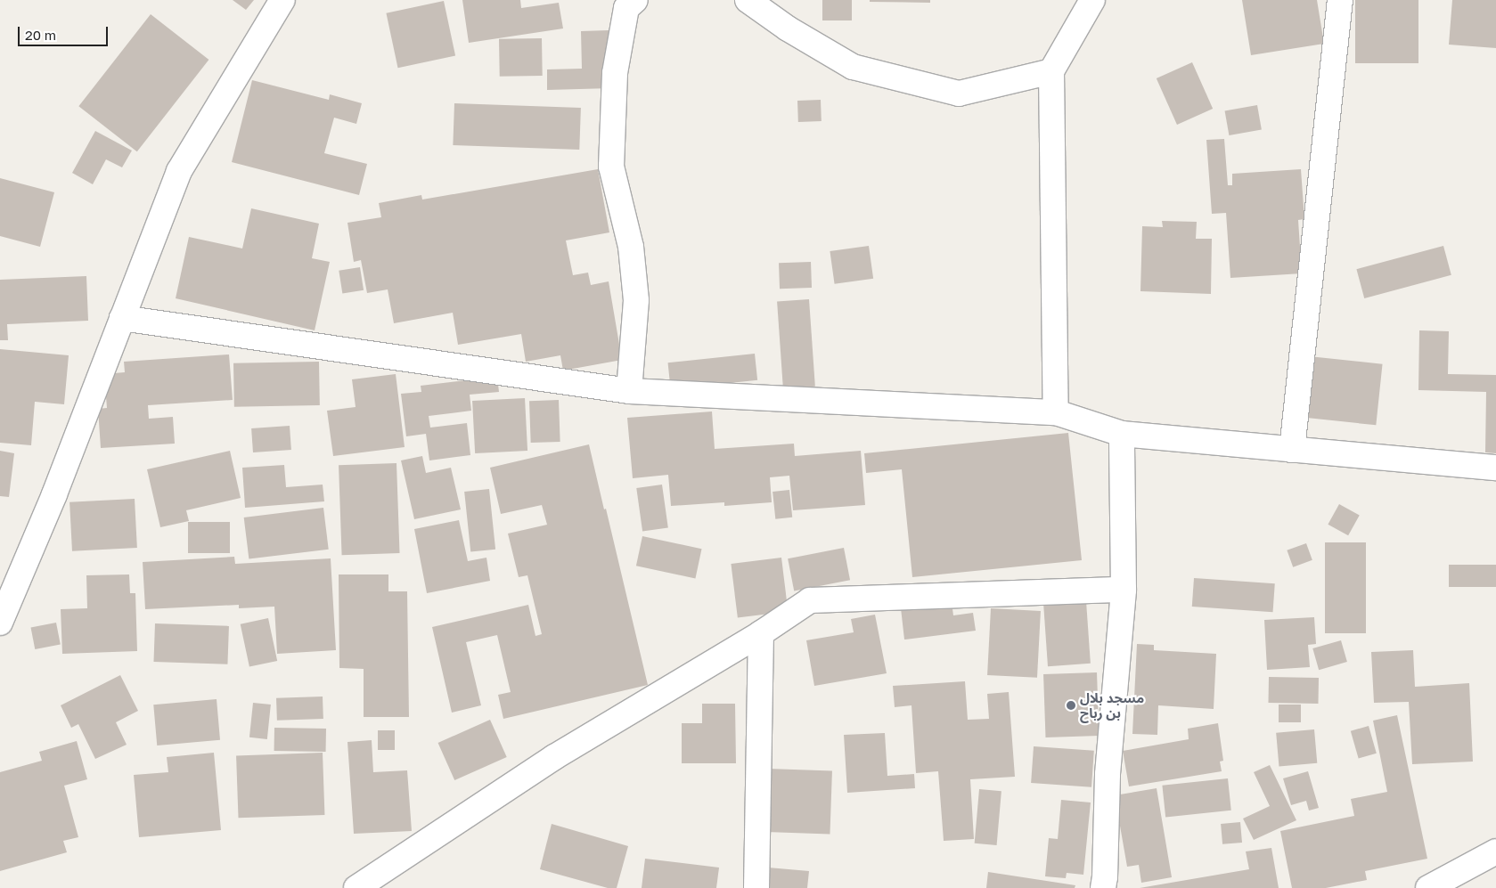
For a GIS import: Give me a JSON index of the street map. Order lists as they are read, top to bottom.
{
  "places": ["مسجد بلال بن رباح"],
  "scale_bar": "20 m"
}
